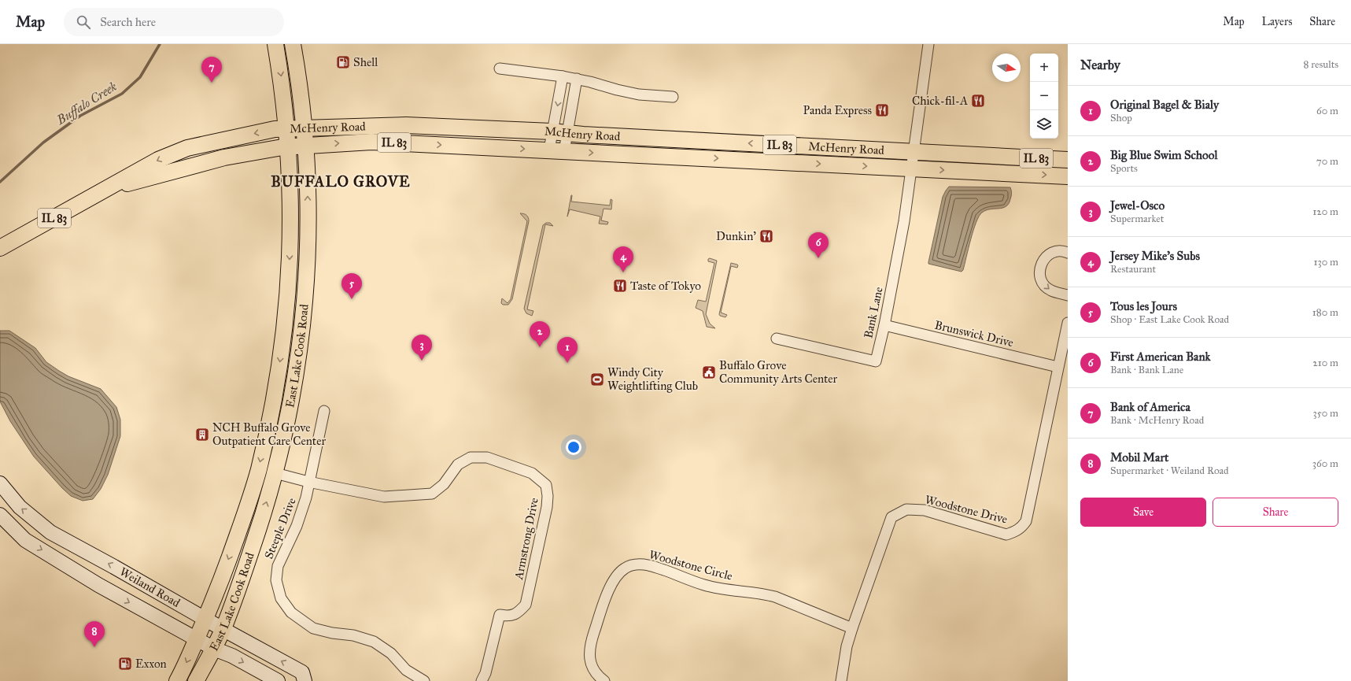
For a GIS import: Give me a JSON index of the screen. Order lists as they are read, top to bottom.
{
  "streets": {
    "main road": [
      "McHenry Road",
      "IL 83",
      "East Lake Cook Road",
      "Weiland Road"
    ],
    "street": [
      "Bank Lane",
      "Brunswick Drive",
      "Woodstone Drive",
      "Steeple Drive",
      "Armstrong Drive",
      "Woodstone Circle"
    ]
  },
  "crossings": [
    ["McHenry Road", "Bank Lane"],
    ["McHenry Road", "East Lake Cook Road"],
    ["Bank Lane", "Brunswick Drive"],
    ["Brunswick Drive", "Woodstone Drive"],
    ["East Lake Cook Road", "Armstrong Drive"],
    ["East Lake Cook Road", "Weiland Road"],
    ["Woodstone Drive", "Woodstone Circle"],
    ["Steeple Drive", "Armstrong Drive"]
  ],
  "districts": ["BUFFALO GROVE"],
  "water": ["Buffalo Creek"],
  "places": {
    "fuel station": ["Shell", "Exxon"],
    "restaurant": [
      "Chick-fil-A",
      "Panda Express",
      "Dunkin'",
      "Taste of Tokyo"
    ],
    "public building": ["Buffalo Grove Community Arts Center"],
    "sports": ["Windy City Weightlifting Club"],
    "building": ["NCH Buffalo Grove Outpatient Care Center"]
  },
  "north": "right",
  "page": {
    "header": "Map",
    "search": "Search here",
    "nav": ["Map", "Layers", "Share"],
    "heading": ["Nearby", "8 results"],
    "map_buttons": ["+", "−"],
    "pins": [
      "7",
      "6",
      "4",
      "5",
      "2",
      "3",
      "1",
      "8"
    ],
    "list": [
      {
        "mark": "1",
        "name": "Original Bagel & Bialy",
        "note": "Shop",
        "value": "60 m"
      },
      {
        "mark": "2",
        "name": "Big Blue Swim School",
        "note": "Sports",
        "value": "70 m"
      },
      {
        "mark": "3",
        "name": "Jewel-Osco",
        "note": "Supermarket",
        "value": "120 m"
      },
      {
        "mark": "4",
        "name": "Jersey Mike's Subs",
        "note": "Restaurant",
        "value": "130 m"
      },
      {
        "mark": "5",
        "name": "Tous les Jours",
        "note": "Shop · East Lake Cook Road",
        "value": "180 m"
      },
      {
        "mark": "6",
        "name": "First American Bank",
        "note": "Bank · Bank Lane",
        "value": "210 m"
      },
      {
        "mark": "7",
        "name": "Bank of America",
        "note": "Bank · McHenry Road",
        "value": "350 m"
      },
      {
        "mark": "8",
        "name": "Mobil Mart",
        "note": "Supermarket · Weiland Road",
        "value": "360 m"
      }
    ],
    "buttons": ["Save", "Share"]
  }
}
